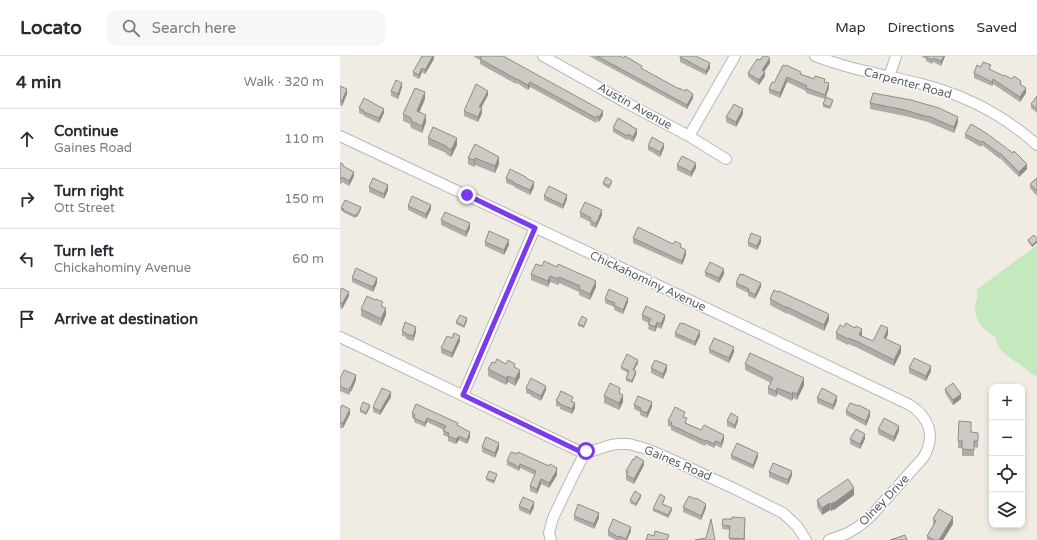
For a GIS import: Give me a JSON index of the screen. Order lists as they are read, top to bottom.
{
  "streets": {
    "street": [
      "Carpenter Road",
      "Austin Avenue",
      "Chickahominy Avenue",
      "Gaines Road",
      "Olney Drive"
    ]
  },
  "crossings": [
    ["Chickahominy Avenue", "Olney Drive"]
  ],
  "page": {
    "header": "Locato",
    "search": "Search here",
    "nav": ["Map", "Directions", "Saved"],
    "heading": ["4 min", "Walk · 320 m"],
    "list": [
      ["Continue", "Gaines Road", "110 m"],
      ["Turn right", "Ott Street", "150 m"],
      ["Turn left", "Chickahominy Avenue", "60 m"],
      "Arrive at destination"
    ],
    "map_buttons": ["+", "−"]
  }
}
